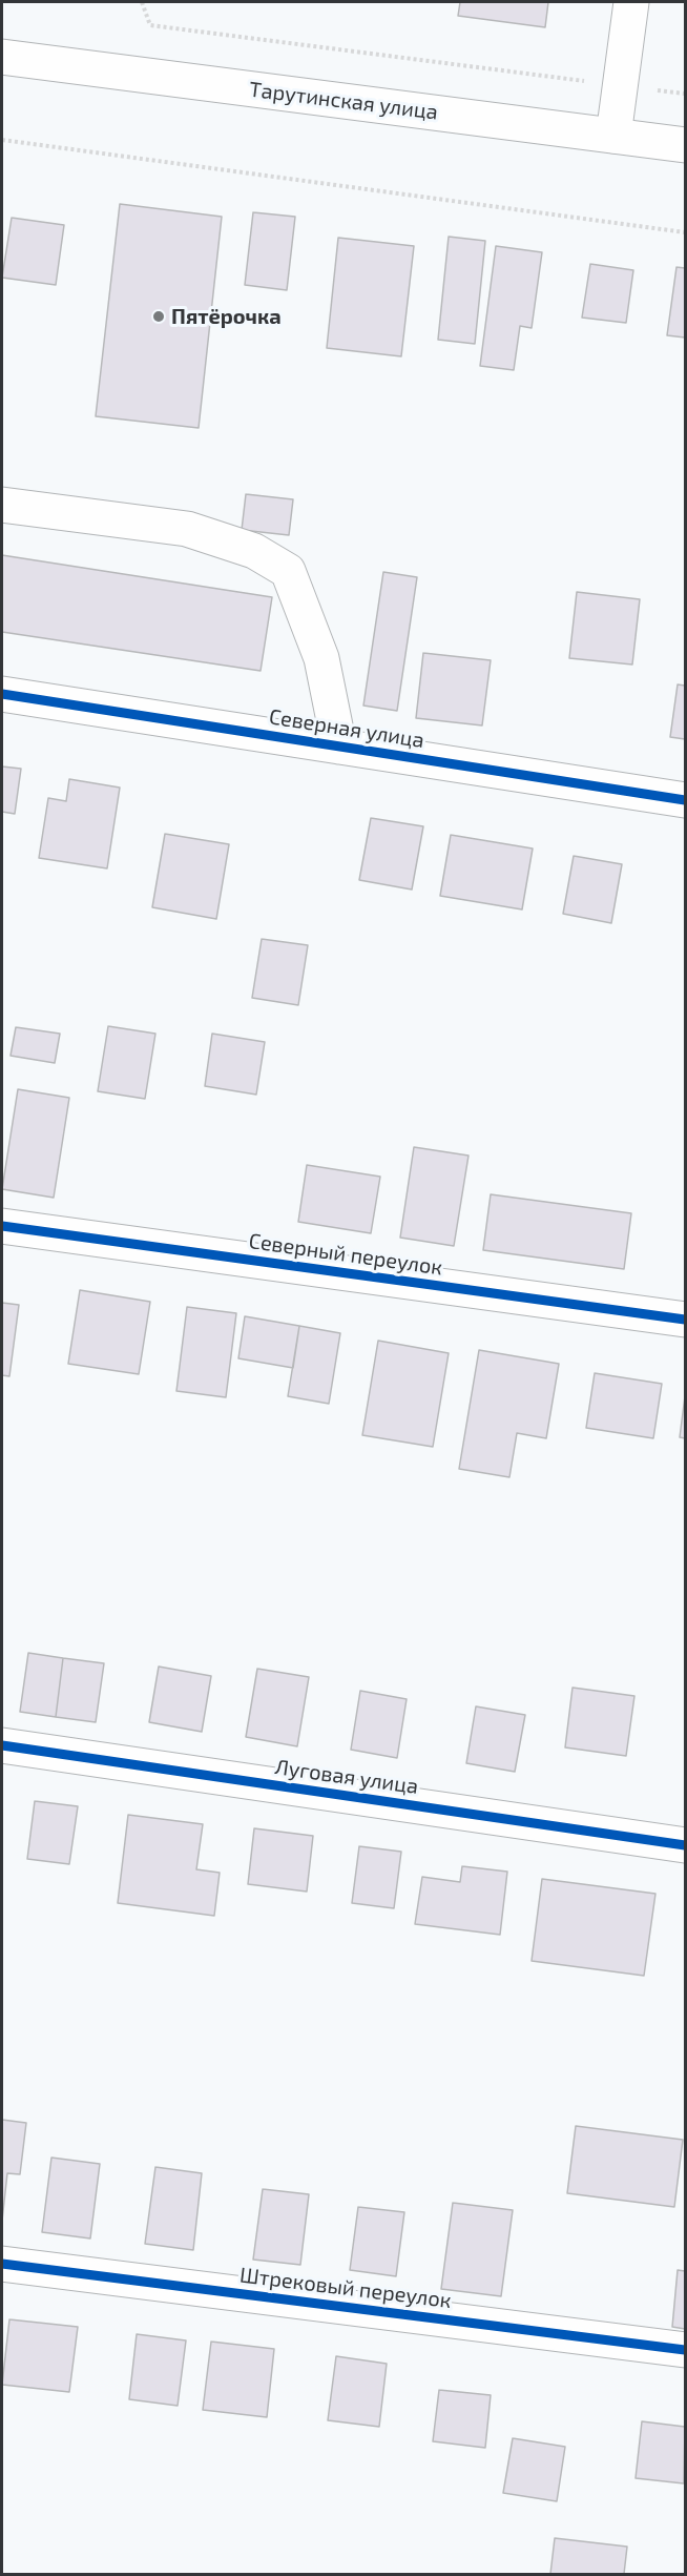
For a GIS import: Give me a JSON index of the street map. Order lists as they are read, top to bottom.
{
  "streets": {
    "street": [
      "Тарутинская улица",
      "Северная улица",
      "Северный переулок",
      "Луговая улица",
      "Штрековый переулок"
    ]
  },
  "places": ["Пятёрочка"]
}
